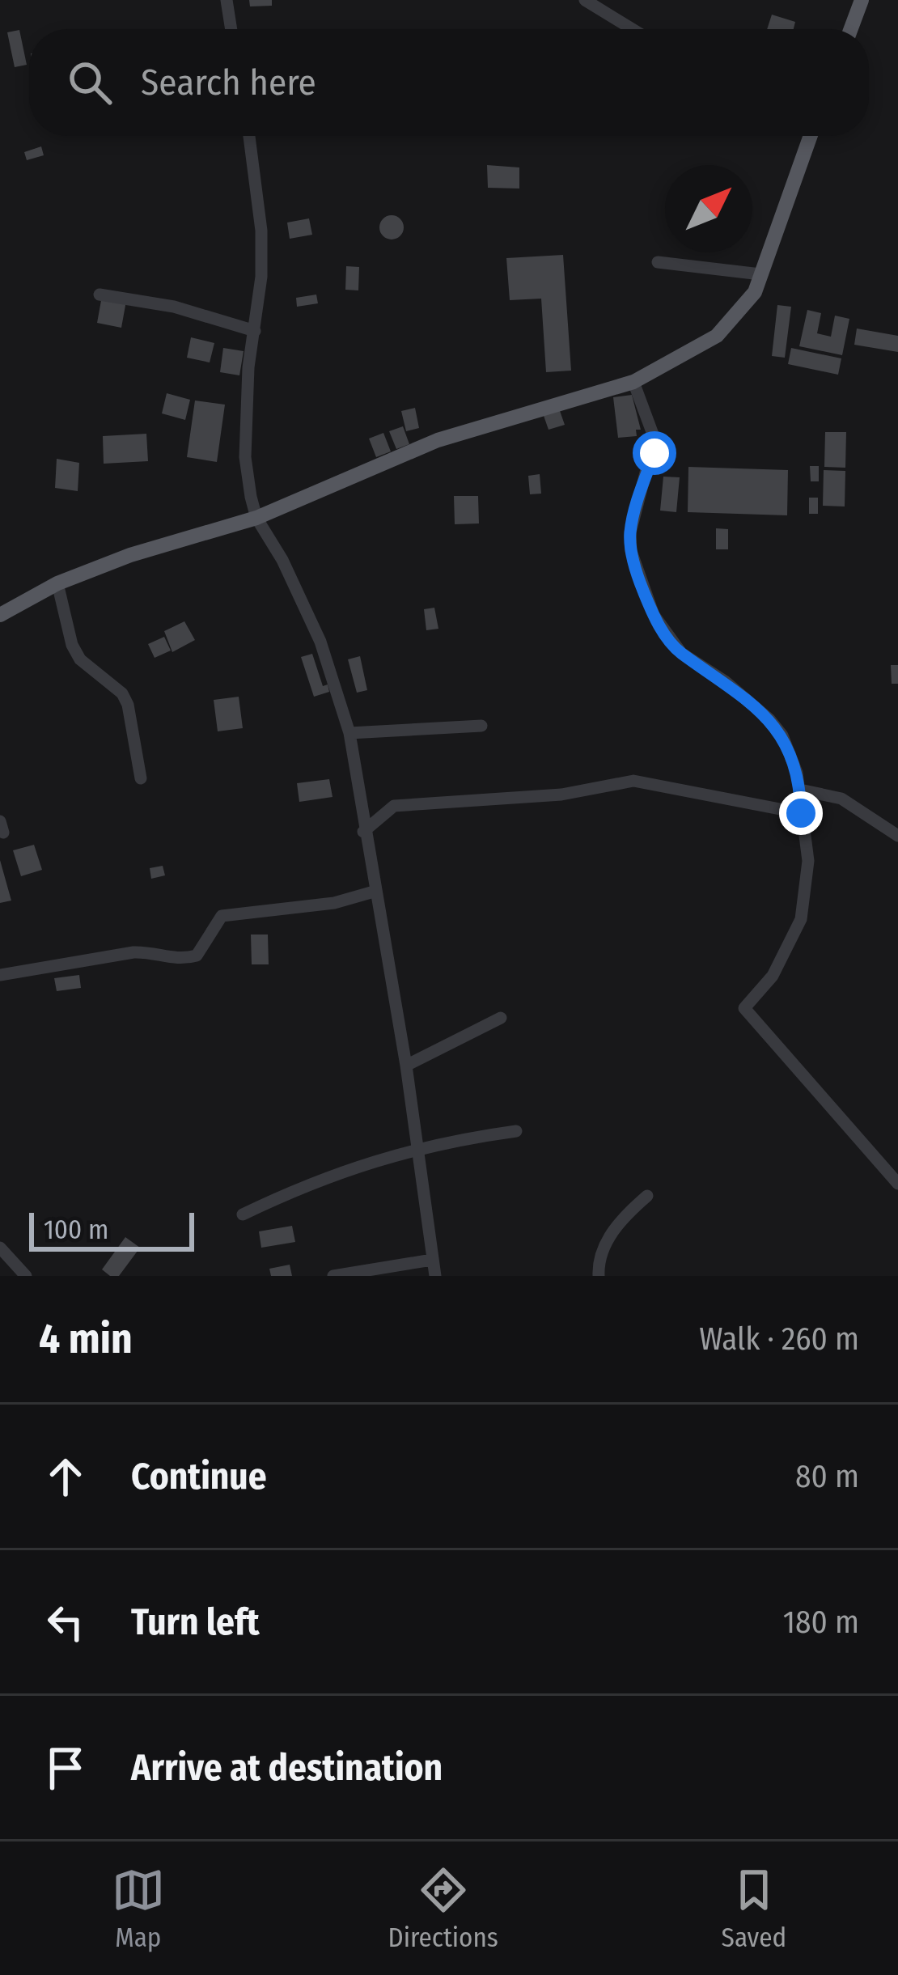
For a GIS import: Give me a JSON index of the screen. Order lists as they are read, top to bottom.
{
  "scale_bar": "100 m",
  "north": "top right",
  "page": {
    "search": "Search here",
    "scale": "100 m",
    "heading": ["4 min", "Walk · 260 m"],
    "list": [
      ["Continue", "80 m"],
      ["Turn left", "180 m"],
      "Arrive at destination"
    ],
    "nav": ["Map", "Directions", "Saved"]
  }
}
